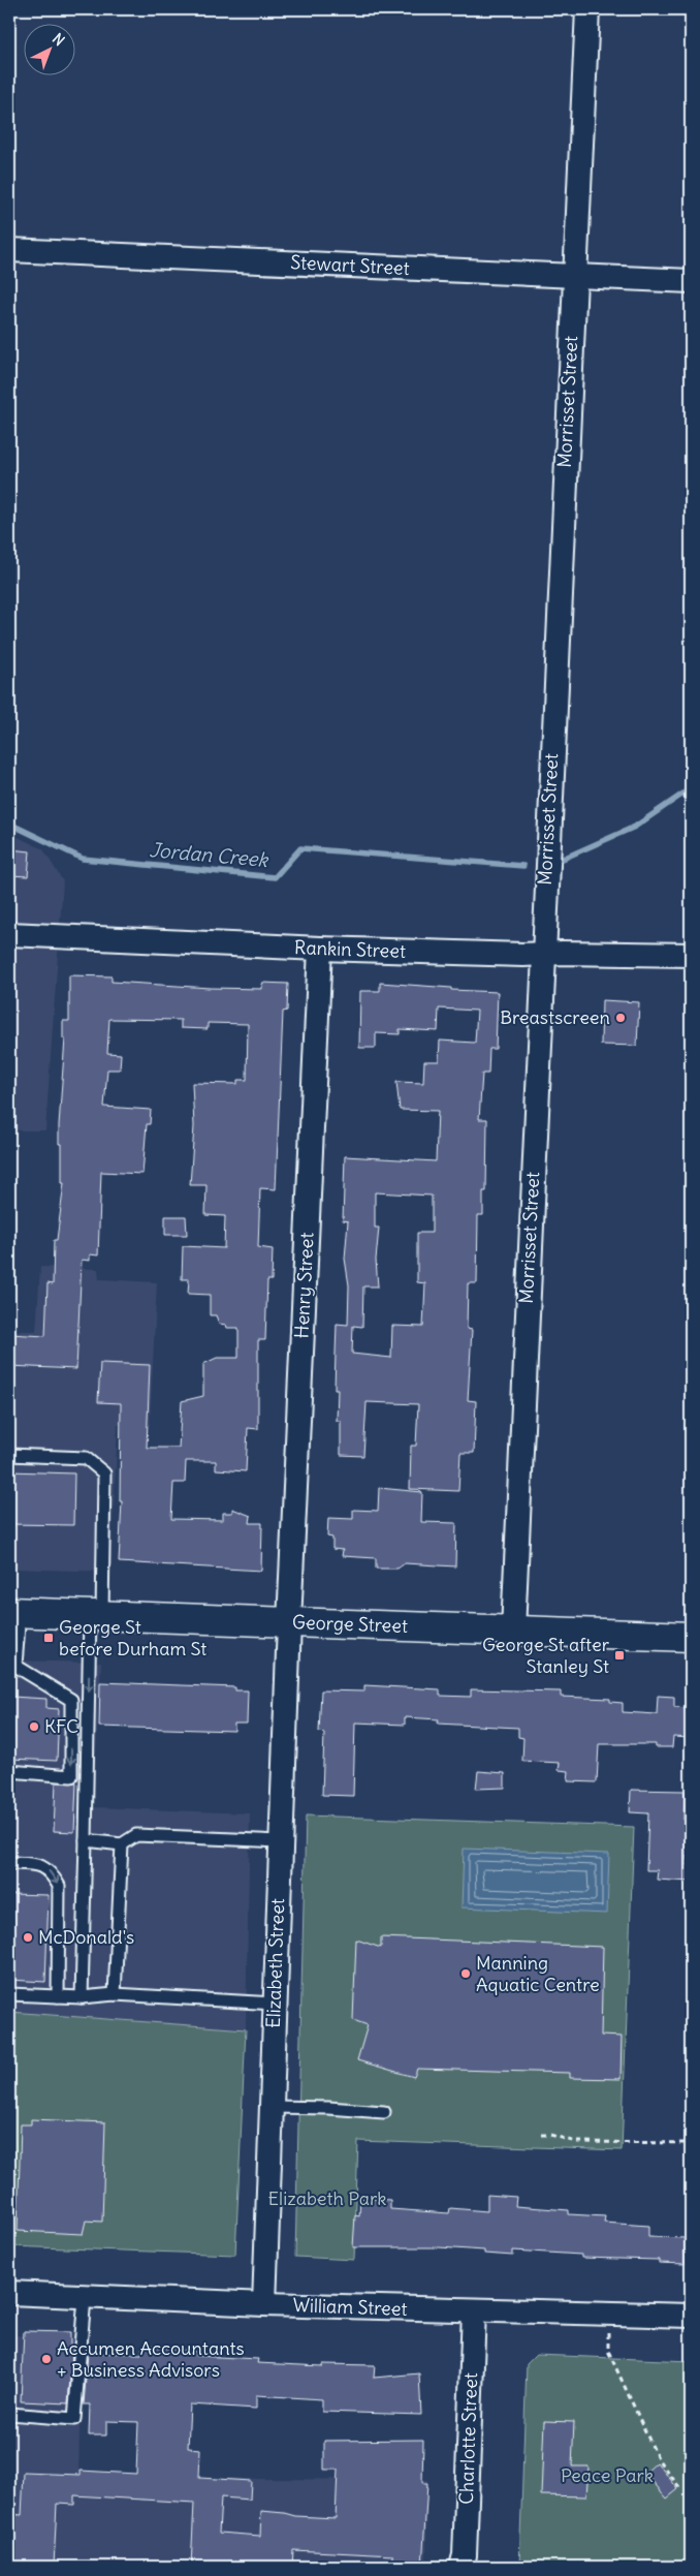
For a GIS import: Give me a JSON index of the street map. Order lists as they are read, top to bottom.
{
  "streets": {
    "main road": ["George Street"],
    "street": [
      "Stewart Street",
      "Morrisset Street",
      "Rankin Street",
      "Henry Street",
      "Elizabeth Street",
      "William Street",
      "Charlotte Street"
    ]
  },
  "crossings": [
    ["Stewart Street", "Morrisset Street"],
    ["Morrisset Street", "Rankin Street"],
    ["Morrisset Street", "George Street"],
    ["Rankin Street", "Henry Street"],
    ["Henry Street", "George Street"],
    ["Henry Street", "Elizabeth Street"],
    ["George Street", "Elizabeth Street"],
    ["Elizabeth Street", "William Street"],
    ["William Street", "Charlotte Street"]
  ],
  "water": ["Jordan Creek"],
  "parks": ["Elizabeth Park", "Peace Park"],
  "places": {
    "other": [
      "Breastscreen",
      "KFC",
      "McDonald's",
      "Manning Aquatic Centre",
      "Accumen Accountants + Business Advisors"
    ],
    "transit": ["George St before Durham St", "George St after Stanley St"]
  },
  "north": "top right"
}
